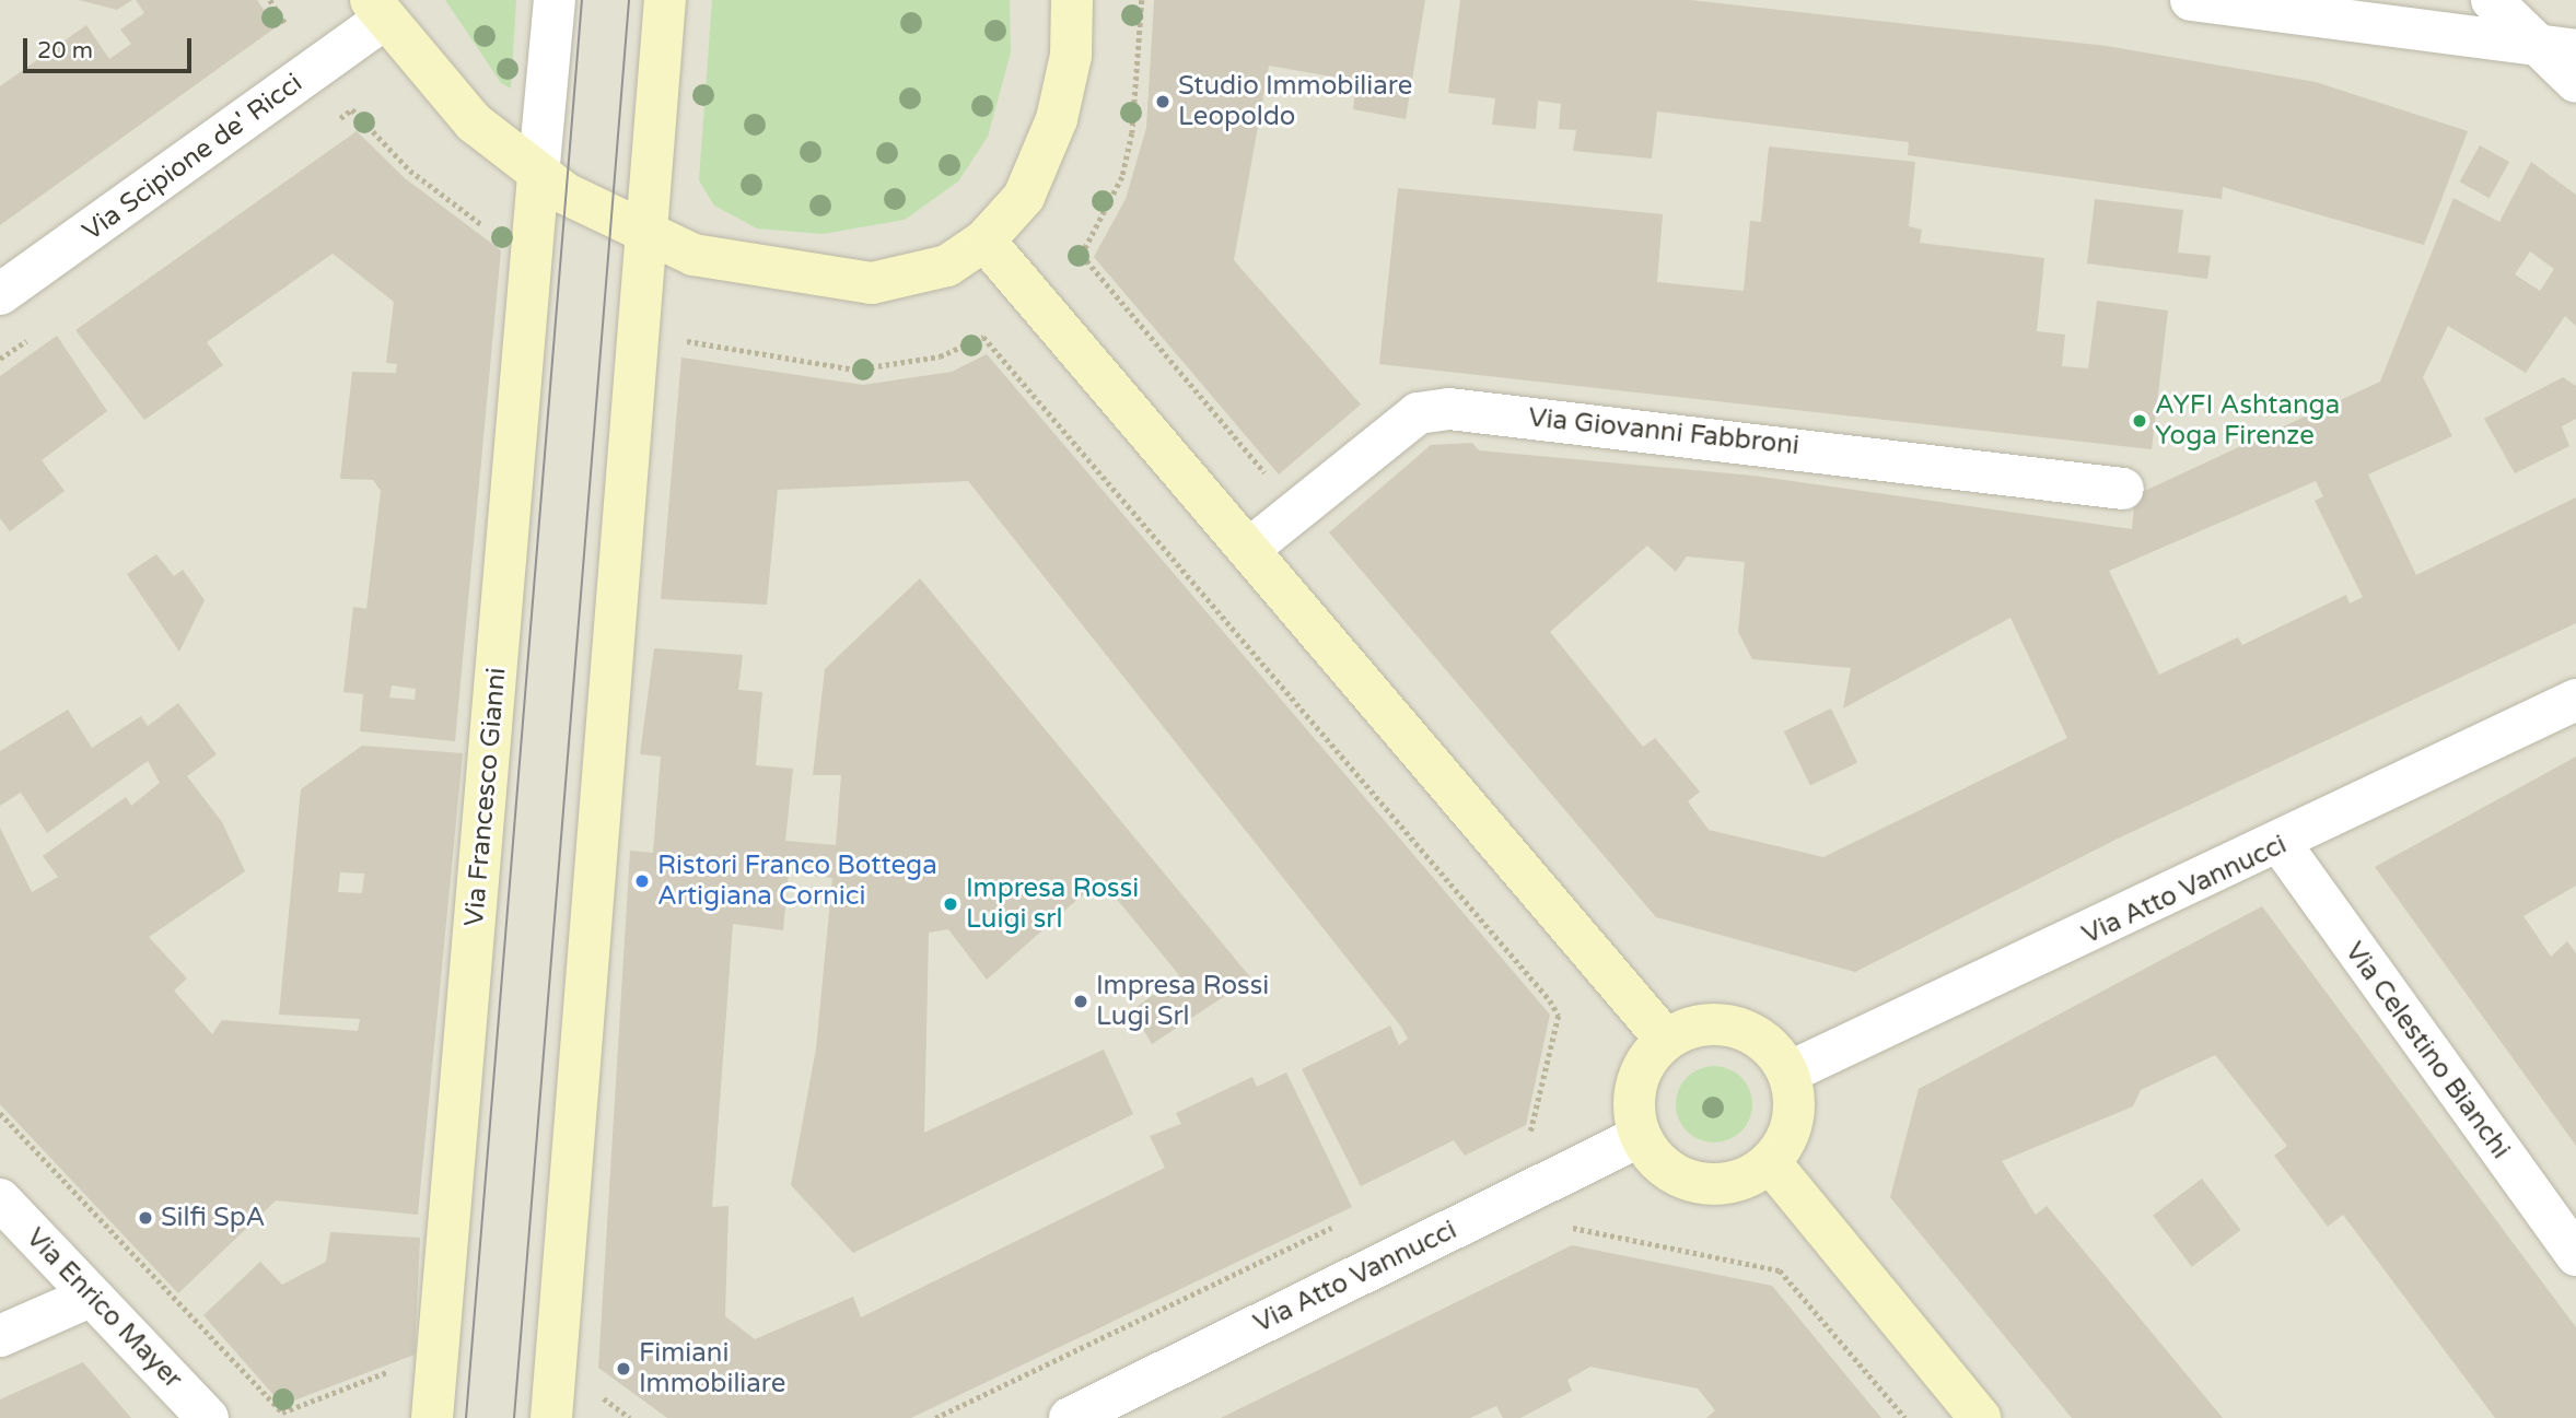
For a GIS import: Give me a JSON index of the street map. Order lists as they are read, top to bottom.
{
  "streets": {
    "street": [
      "Via Scipione de' Ricci",
      "Via Giovanni Fabbroni",
      "Via Francesco Gianni",
      "Via Atto Vannucci",
      "Via Celestino Bianchi",
      "Via Enrico Mayer"
    ]
  },
  "crossings": [
    ["Via Atto Vannucci", "Via Celestino Bianchi"]
  ],
  "places": [
    "Studio Immobiliare Leopoldo",
    "AYFI Ashtanga Yoga Firenze",
    "Ristori Franco Bottega Artigiana Cornici",
    "Impresa Rossi Luigi srl",
    "Impresa Rossi Lugi Srl",
    "Silfi SpA",
    "Fimiani Immobiliare"
  ],
  "scale_bar": "20 m"
}
